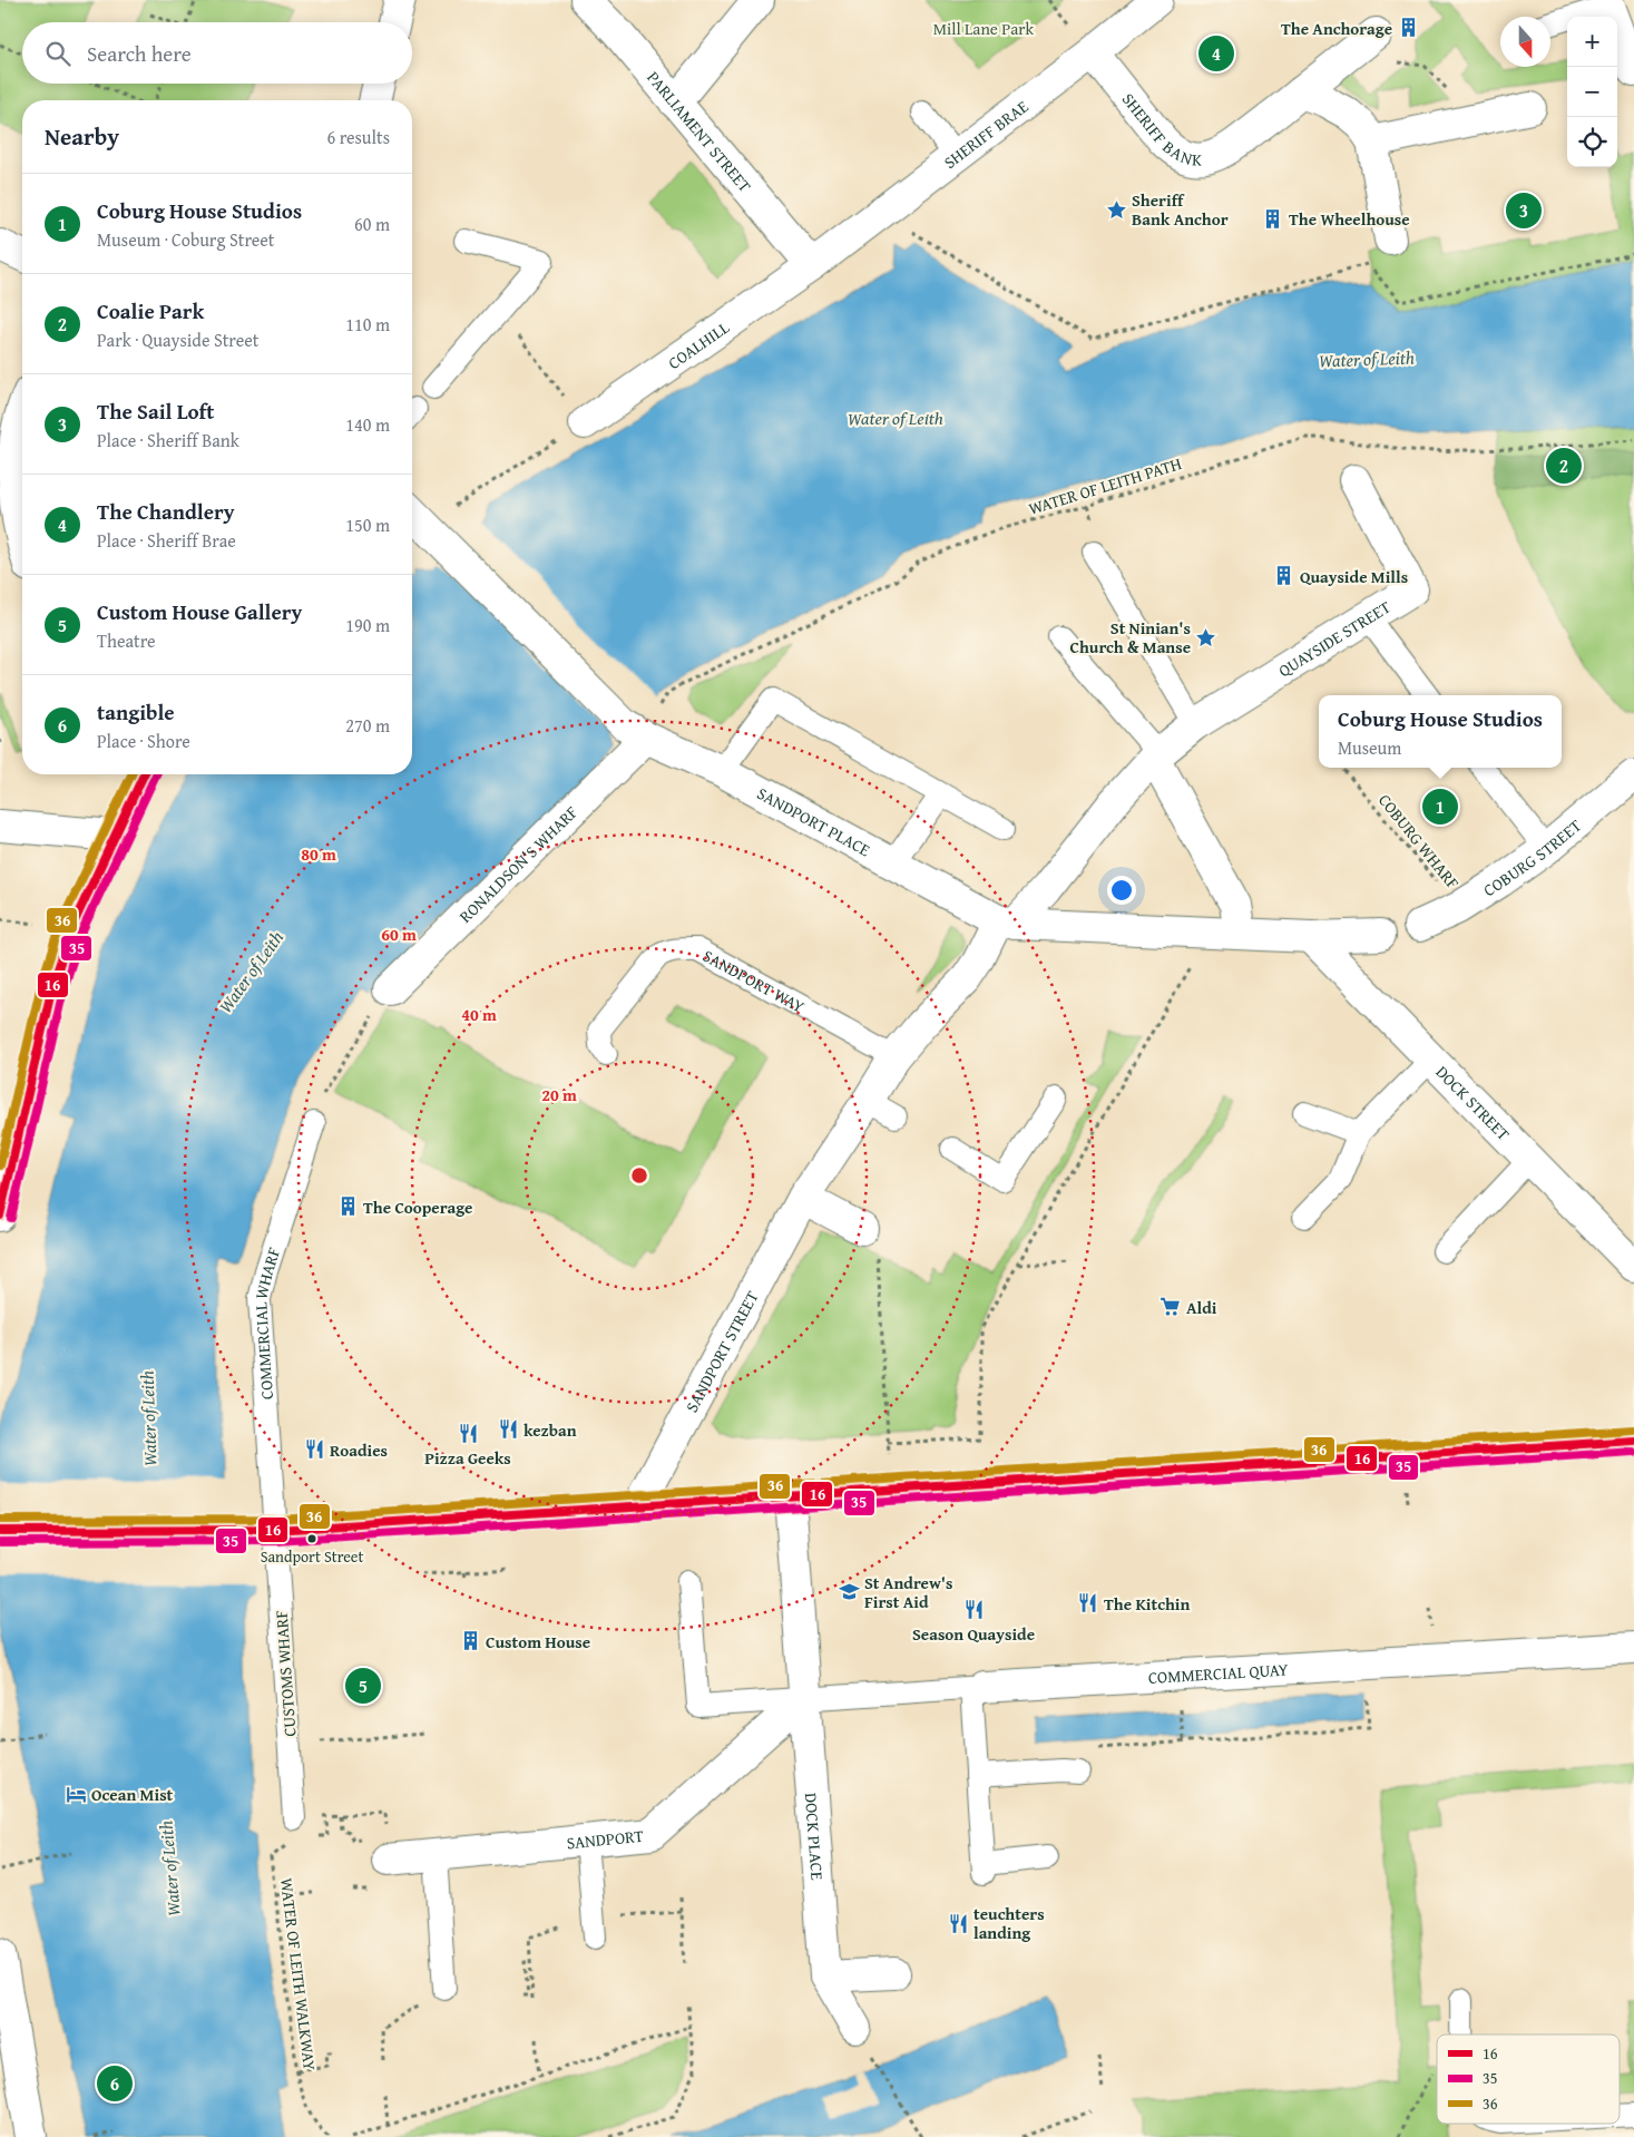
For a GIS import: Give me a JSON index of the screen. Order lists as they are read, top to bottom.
{
  "streets": {
    "street": [
      "SHERIFF BANK",
      "PARLIAMENT STREET",
      "SHERIFF BRAE",
      "COALHILL",
      "QUAYSIDE STREET",
      "SANDPORT PLACE",
      "COBURG STREET",
      "RONALDSON'S WHARF",
      "DOCK STREET",
      "SANDPORT STREET",
      "COMMERCIAL QUAY",
      "DOCK PLACE",
      "SANDPORT"
    ],
    "lane": ["SANDPORT WAY", "COMMERCIAL WHARF", "CUSTOMS WHARF"],
    "path": ["WATER OF LEITH PATH", "COBURG WHARF", "WATER OF LEITH WALKWAY"]
  },
  "crossings": [
    ["SHERIFF BANK", "SHERIFF BRAE"],
    ["PARLIAMENT STREET", "SHERIFF BRAE"],
    ["PARLIAMENT STREET", "COALHILL"],
    ["SHERIFF BRAE", "COALHILL"],
    ["WATER OF LEITH PATH", "SANDPORT PLACE"],
    ["WATER OF LEITH PATH", "RONALDSON'S WHARF"],
    ["QUAYSIDE STREET", "SANDPORT PLACE"],
    ["SANDPORT PLACE", "RONALDSON'S WHARF"],
    ["SANDPORT PLACE", "DOCK STREET"],
    ["COBURG WHARF", "COBURG STREET"],
    ["COMMERCIAL WHARF", "CUSTOMS WHARF"],
    ["COMMERCIAL QUAY", "DOCK PLACE"],
    ["COMMERCIAL QUAY", "SANDPORT"],
    ["CUSTOMS WHARF", "WATER OF LEITH WALKWAY"],
    ["DOCK PLACE", "SANDPORT"]
  ],
  "water": ["Water of Leith"],
  "parks": ["Mill Lane Park"],
  "places": {
    "building": [
      "The Anchorage",
      "The Wheelhouse",
      "Quayside Mills",
      "The Cooperage",
      "Custom House"
    ],
    "place": ["Sheriff Bank Anchor", "St Ninian's Church & Manse"],
    "supermarket": ["Aldi"],
    "restaurant": [
      "kezban",
      "Pizza Geeks",
      "Roadies",
      "The Kitchin",
      "Season Quayside",
      "teuchters landing"
    ],
    "other": ["Sandport Street"],
    "school or university": ["St Andrew's First Aid"],
    "hotel": ["Ocean Mist"]
  },
  "lines": ["transit line 16", "transit line 35", "transit line 36"],
  "legend": ["16", "35", "36"],
  "north": "bottom",
  "page": {
    "map_buttons": ["+", "−"],
    "search": "Search here",
    "pins": [
      "4",
      "3",
      "2",
      "1",
      "5",
      "6"
    ],
    "heading": ["Nearby", "6 results"],
    "list": [
      {
        "mark": "1",
        "name": "Coburg House Studios",
        "note": "Museum · Coburg Street",
        "value": "60 m"
      },
      {
        "mark": "2",
        "name": "Coalie Park",
        "note": "Park · Quayside Street",
        "value": "110 m"
      },
      {
        "mark": "3",
        "name": "The Sail Loft",
        "note": "Place · Sheriff Bank",
        "value": "140 m"
      },
      {
        "mark": "4",
        "name": "The Chandlery",
        "note": "Place · Sheriff Brae",
        "value": "150 m"
      },
      {
        "mark": "5",
        "name": "Custom House Gallery",
        "note": "Theatre",
        "value": "190 m"
      },
      {
        "mark": "6",
        "name": "tangible",
        "note": "Place · Shore",
        "value": "270 m"
      }
    ],
    "popup": ["Coburg House Studios", "Museum"]
  },
  "rings": [
    "80 m",
    "60 m",
    "40 m",
    "20 m"
  ]
}
